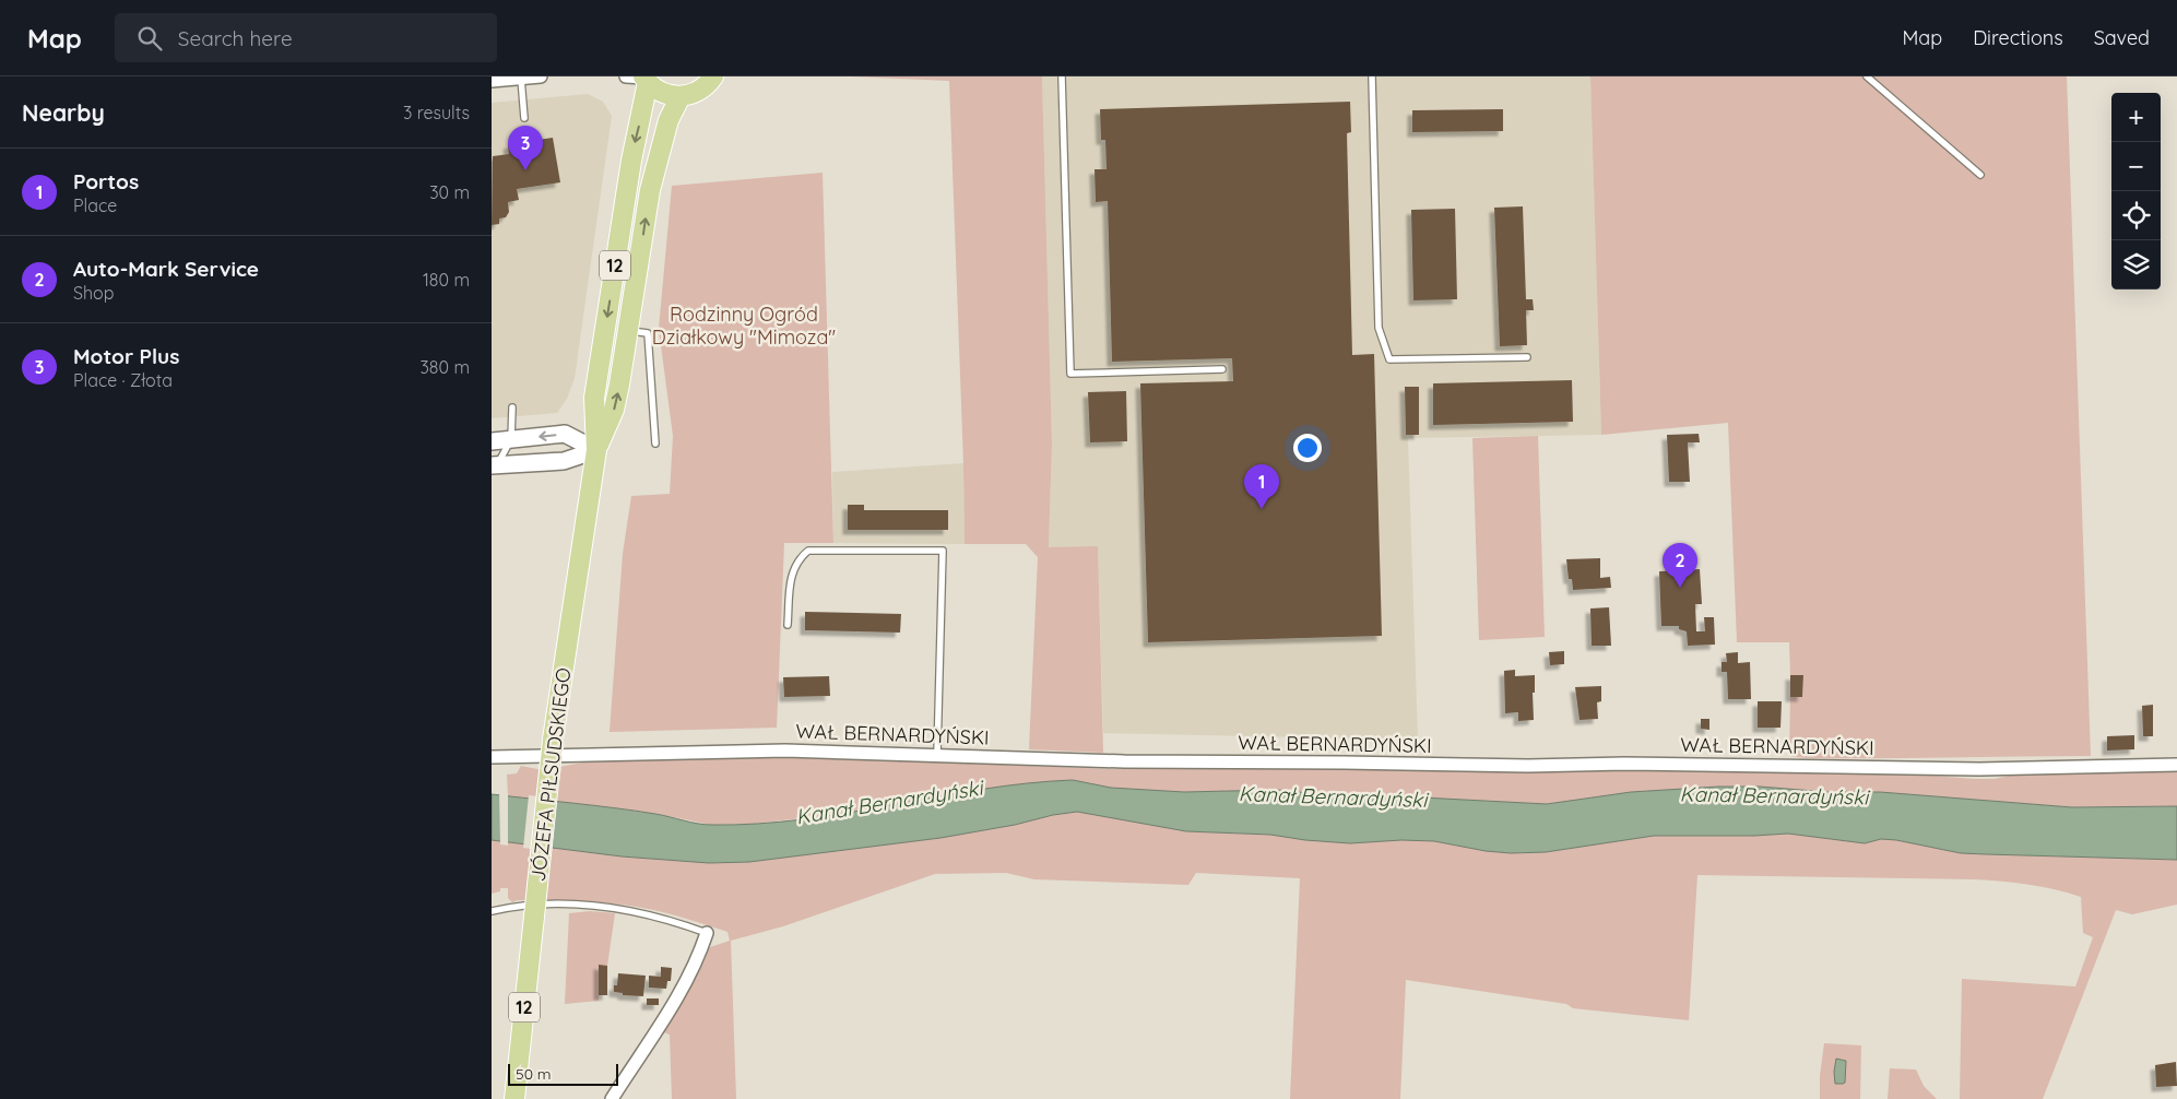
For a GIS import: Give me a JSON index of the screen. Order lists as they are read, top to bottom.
{
  "streets": {
    "main road": ["12", "JÓZEFA PIŁSUDSKIEGO"],
    "street": ["WAŁ BERNARDYŃSKI"]
  },
  "crossings": [
    ["12", "JÓZEFA PIŁSUDSKIEGO"]
  ],
  "water": ["Kanał Bernardyński"],
  "parks": ["Rodzinny Ogród Działkowy \"Mimoza\""],
  "scale_bar": "50 m",
  "page": {
    "header": "Map",
    "search": "Search here",
    "nav": ["Map", "Directions", "Saved"],
    "heading": ["Nearby", "3 results"],
    "map_buttons": ["+", "−"],
    "pins": ["3", "1", "2"],
    "list": [
      {
        "mark": "1",
        "name": "Portos",
        "note": "Place",
        "value": "30 m"
      },
      {
        "mark": "2",
        "name": "Auto-Mark Service",
        "note": "Shop",
        "value": "180 m"
      },
      {
        "mark": "3",
        "name": "Motor Plus",
        "note": "Place · Złota",
        "value": "380 m"
      }
    ],
    "scale": "50 m"
  }
}
